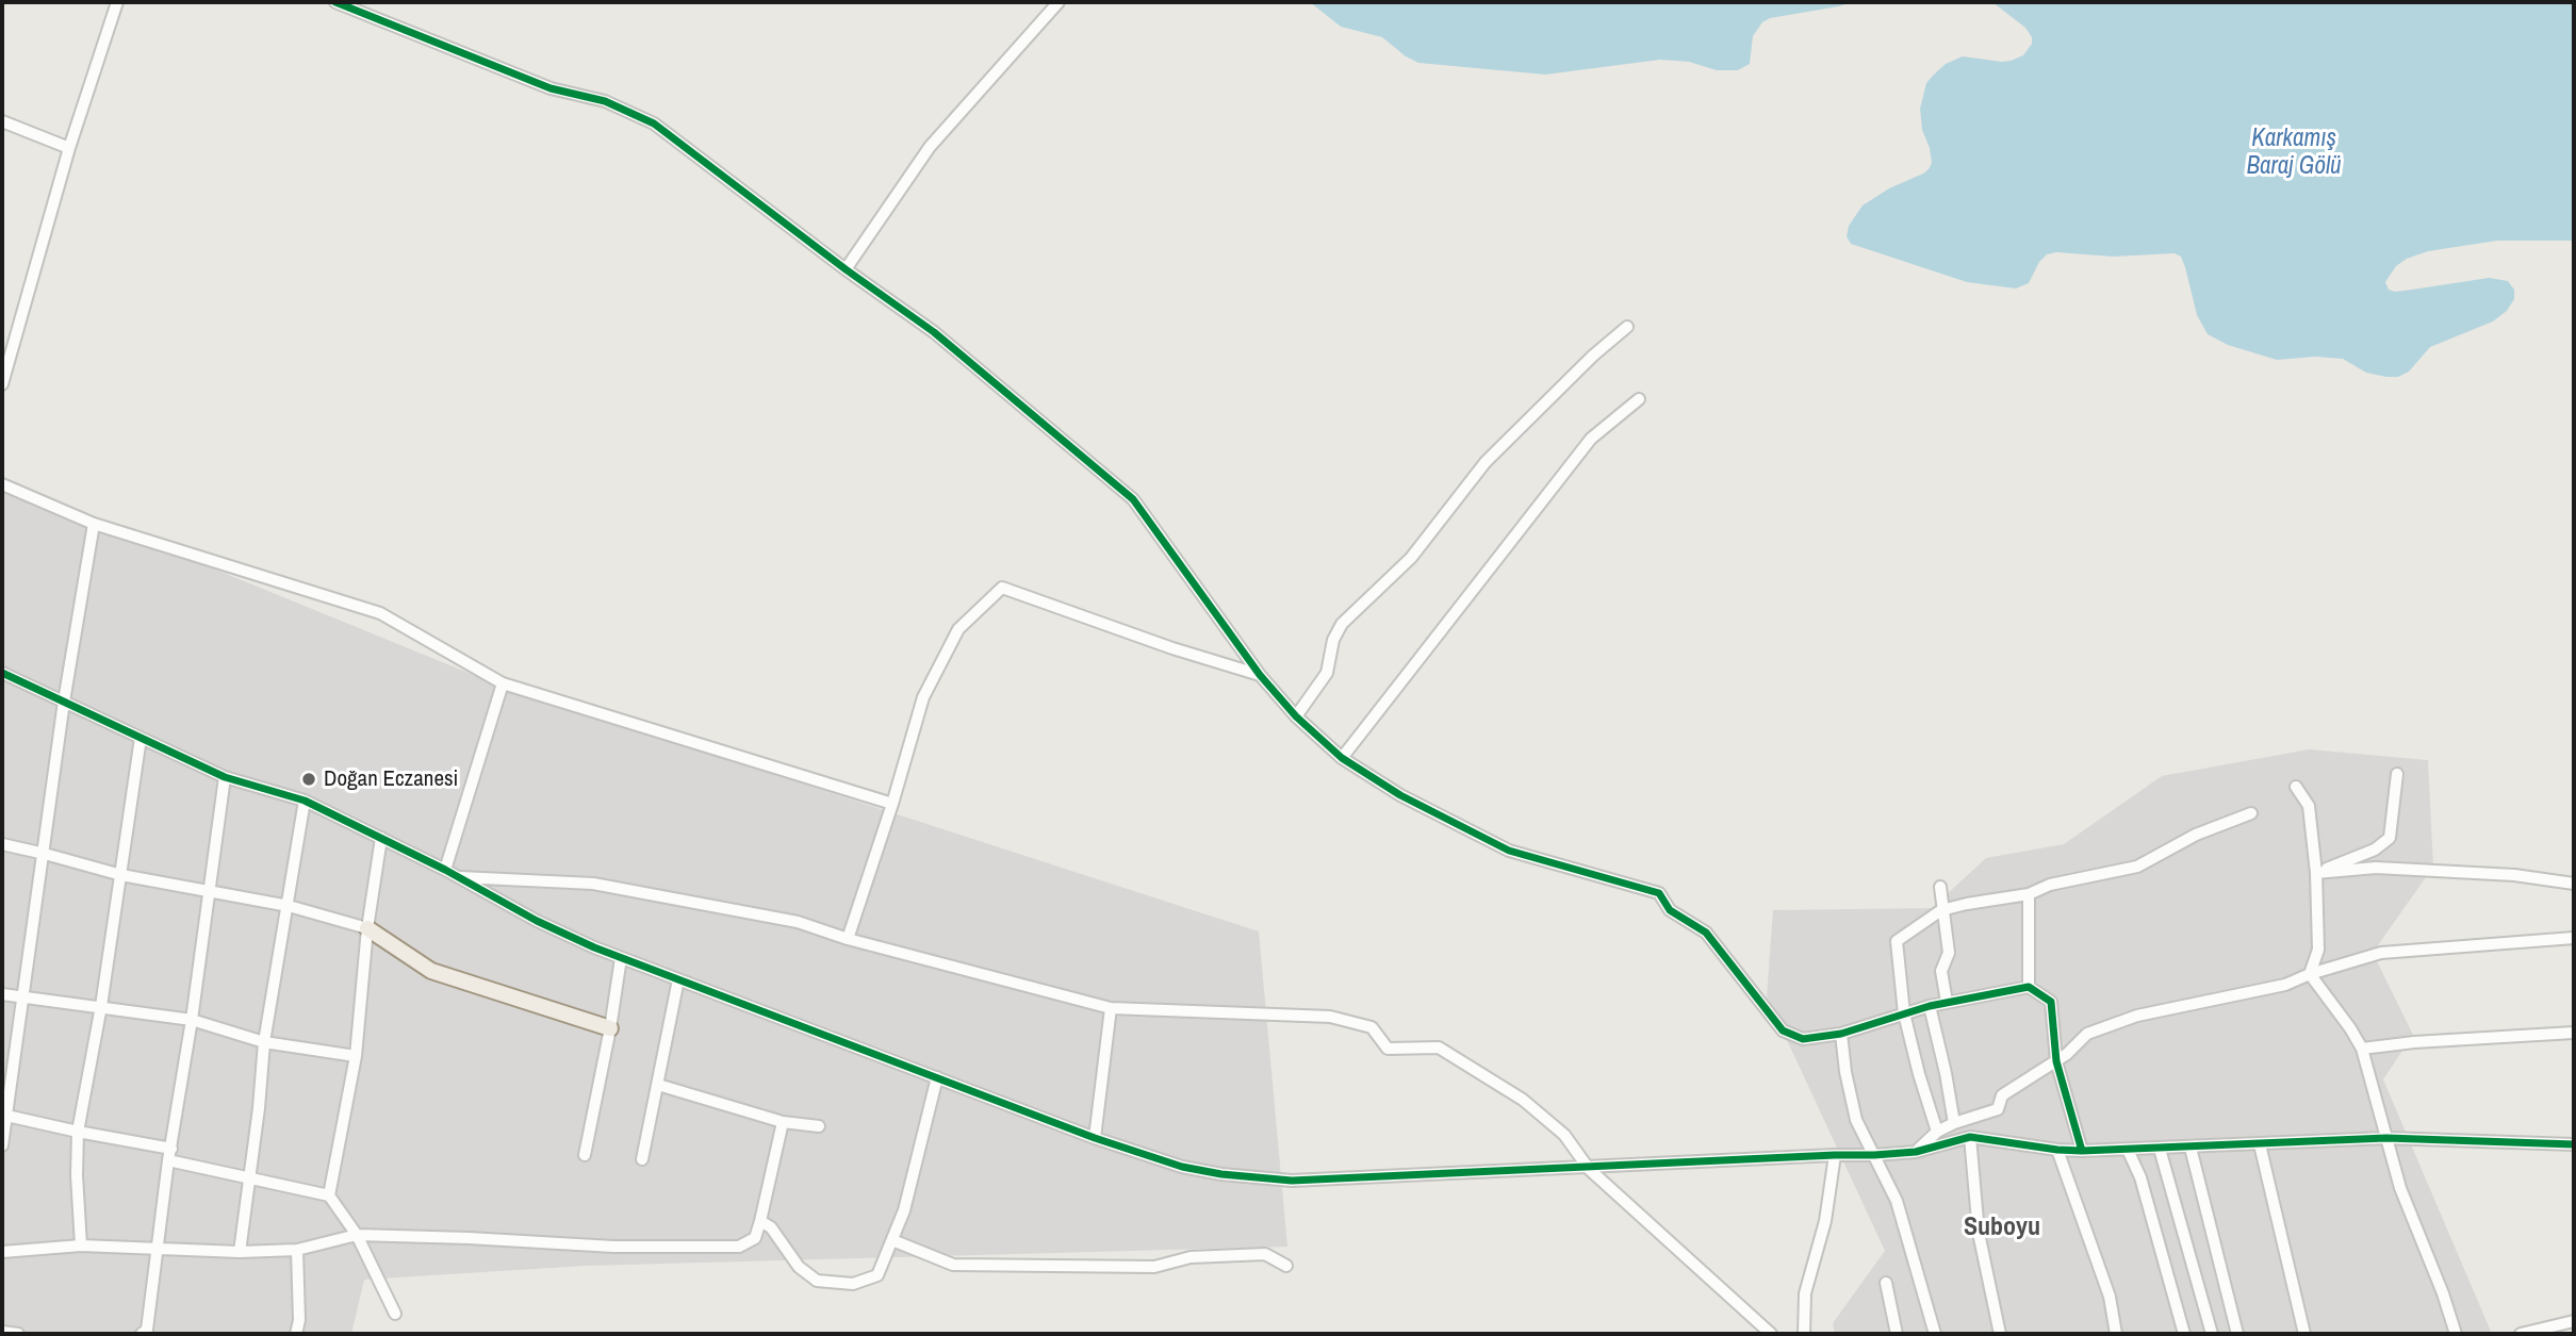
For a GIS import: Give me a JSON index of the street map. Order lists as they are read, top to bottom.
{
  "districts": ["Suboyu"],
  "water": ["Karkamış Baraj Gölü"],
  "places": ["Doğan Eczanesi"]
}
